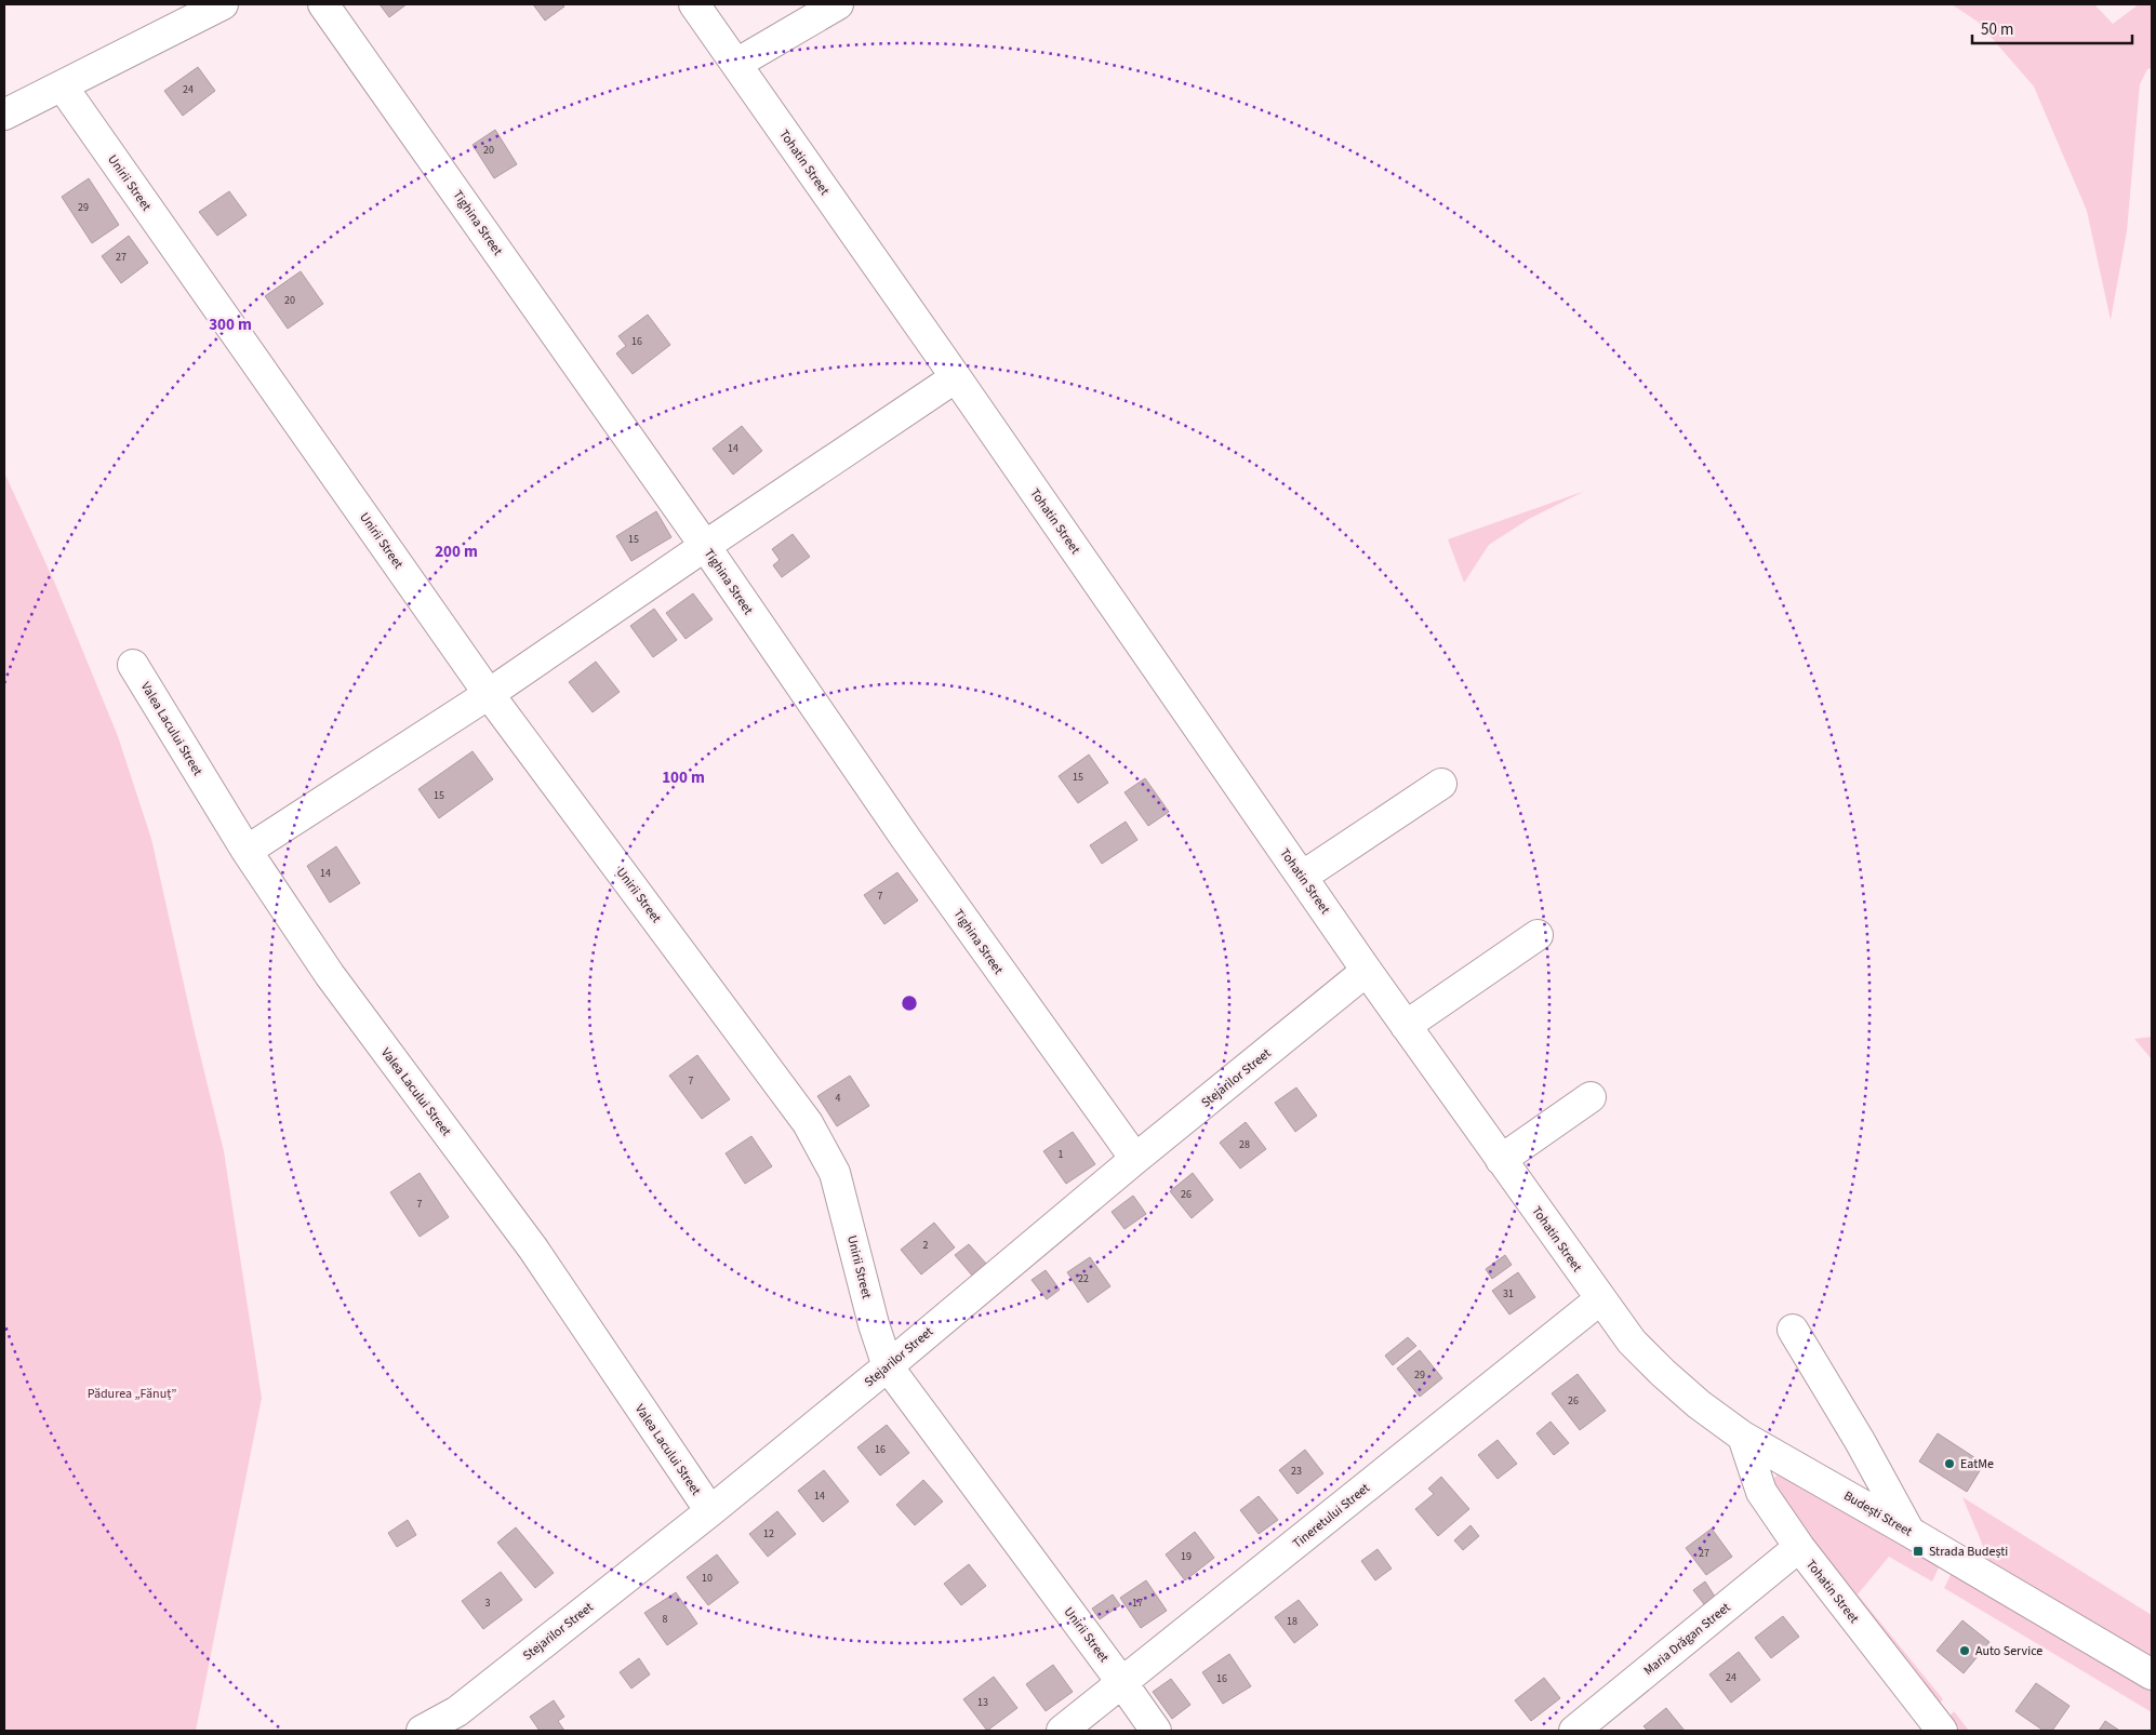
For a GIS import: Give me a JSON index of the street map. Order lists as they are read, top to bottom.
{
  "streets": {
    "street": [
      "Tohatin Street",
      "Unirii Street",
      "Tighina Street",
      "Valea Lacului Street",
      "Stejarilor Street",
      "Budești Street",
      "Tineretului Street",
      "Maria Drăgan Street"
    ]
  },
  "crossings": [
    ["Tohatin Street", "Stejarilor Street"],
    ["Tohatin Street", "Budești Street"],
    ["Tohatin Street", "Tineretului Street"],
    ["Tohatin Street", "Maria Drăgan Street"],
    ["Unirii Street", "Stejarilor Street"],
    ["Unirii Street", "Tineretului Street"],
    ["Tighina Street", "Stejarilor Street"],
    ["Valea Lacului Street", "Stejarilor Street"]
  ],
  "parks": ["Pădurea „Fănuț”"],
  "places": {
    "other": ["EatMe", "Auto Service"],
    "transit": ["Strada Budești"]
  },
  "house_numbers": [
    "24",
    "20",
    "29",
    "27",
    "20",
    "16",
    "14",
    "15",
    "15",
    "15",
    "14",
    "7",
    "7",
    "4",
    "28",
    "1",
    "26",
    "7",
    "2",
    "22",
    "31",
    "29",
    "26",
    "16",
    "23",
    "14",
    "12",
    "27",
    "19",
    "10",
    "3",
    "17",
    "8",
    "18",
    "24",
    "16",
    "13"
  ],
  "scale_bar": "50 m",
  "rings": ["300 m", "200 m", "100 m"]
}
